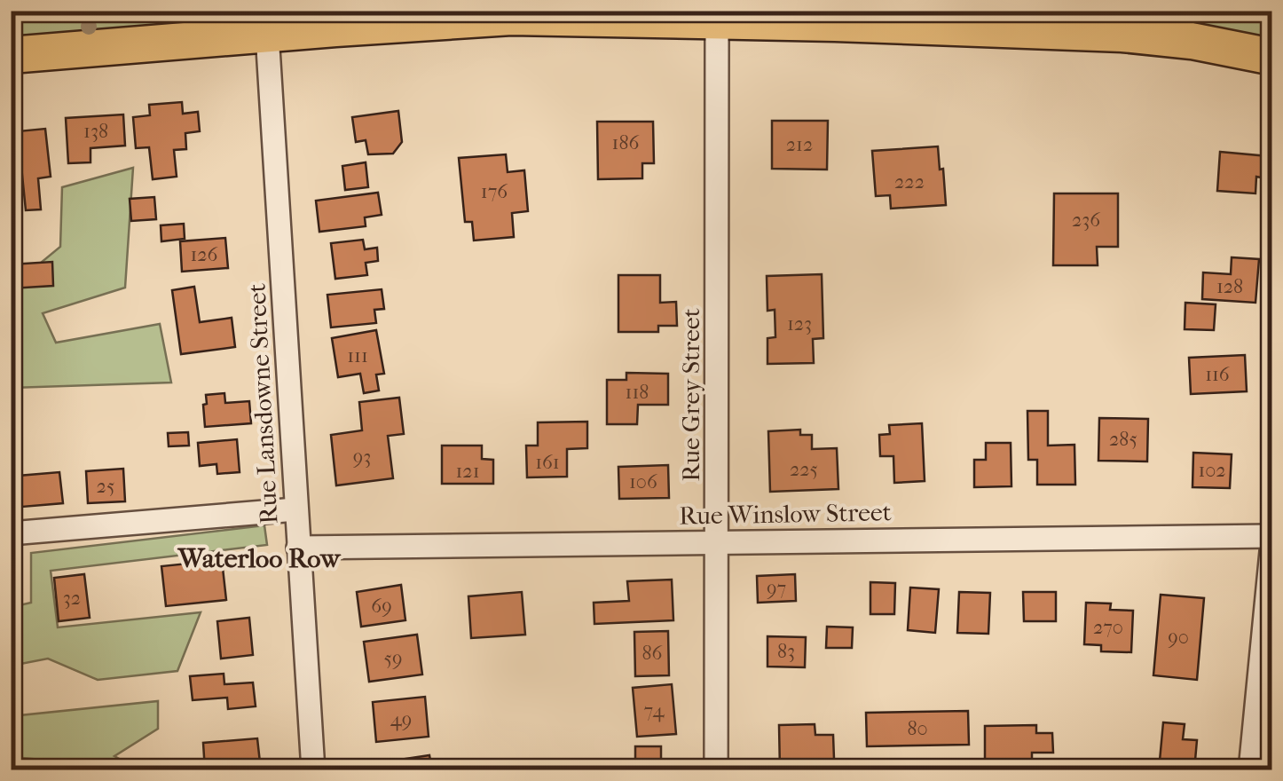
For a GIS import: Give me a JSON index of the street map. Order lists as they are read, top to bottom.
{
  "streets": {
    "street": ["Rue Grey Street", "Rue Lansdowne Street", "Rue Winslow Street"]
  },
  "crossings": [
    ["Rue Grey Street", "Rue Winslow Street"],
    ["Rue Lansdowne Street", "Rue Winslow Street"]
  ],
  "districts": ["Waterloo Row"],
  "house_numbers": [
    "138",
    "186",
    "212",
    "222",
    "176",
    "236",
    "126",
    "128",
    "123",
    "111",
    "116",
    "118",
    "285",
    "93",
    "161",
    "225",
    "102",
    "121",
    "106",
    "25",
    "97",
    "32",
    "69",
    "270",
    "90",
    "83",
    "86",
    "59",
    "74",
    "49",
    "80"
  ]
}
